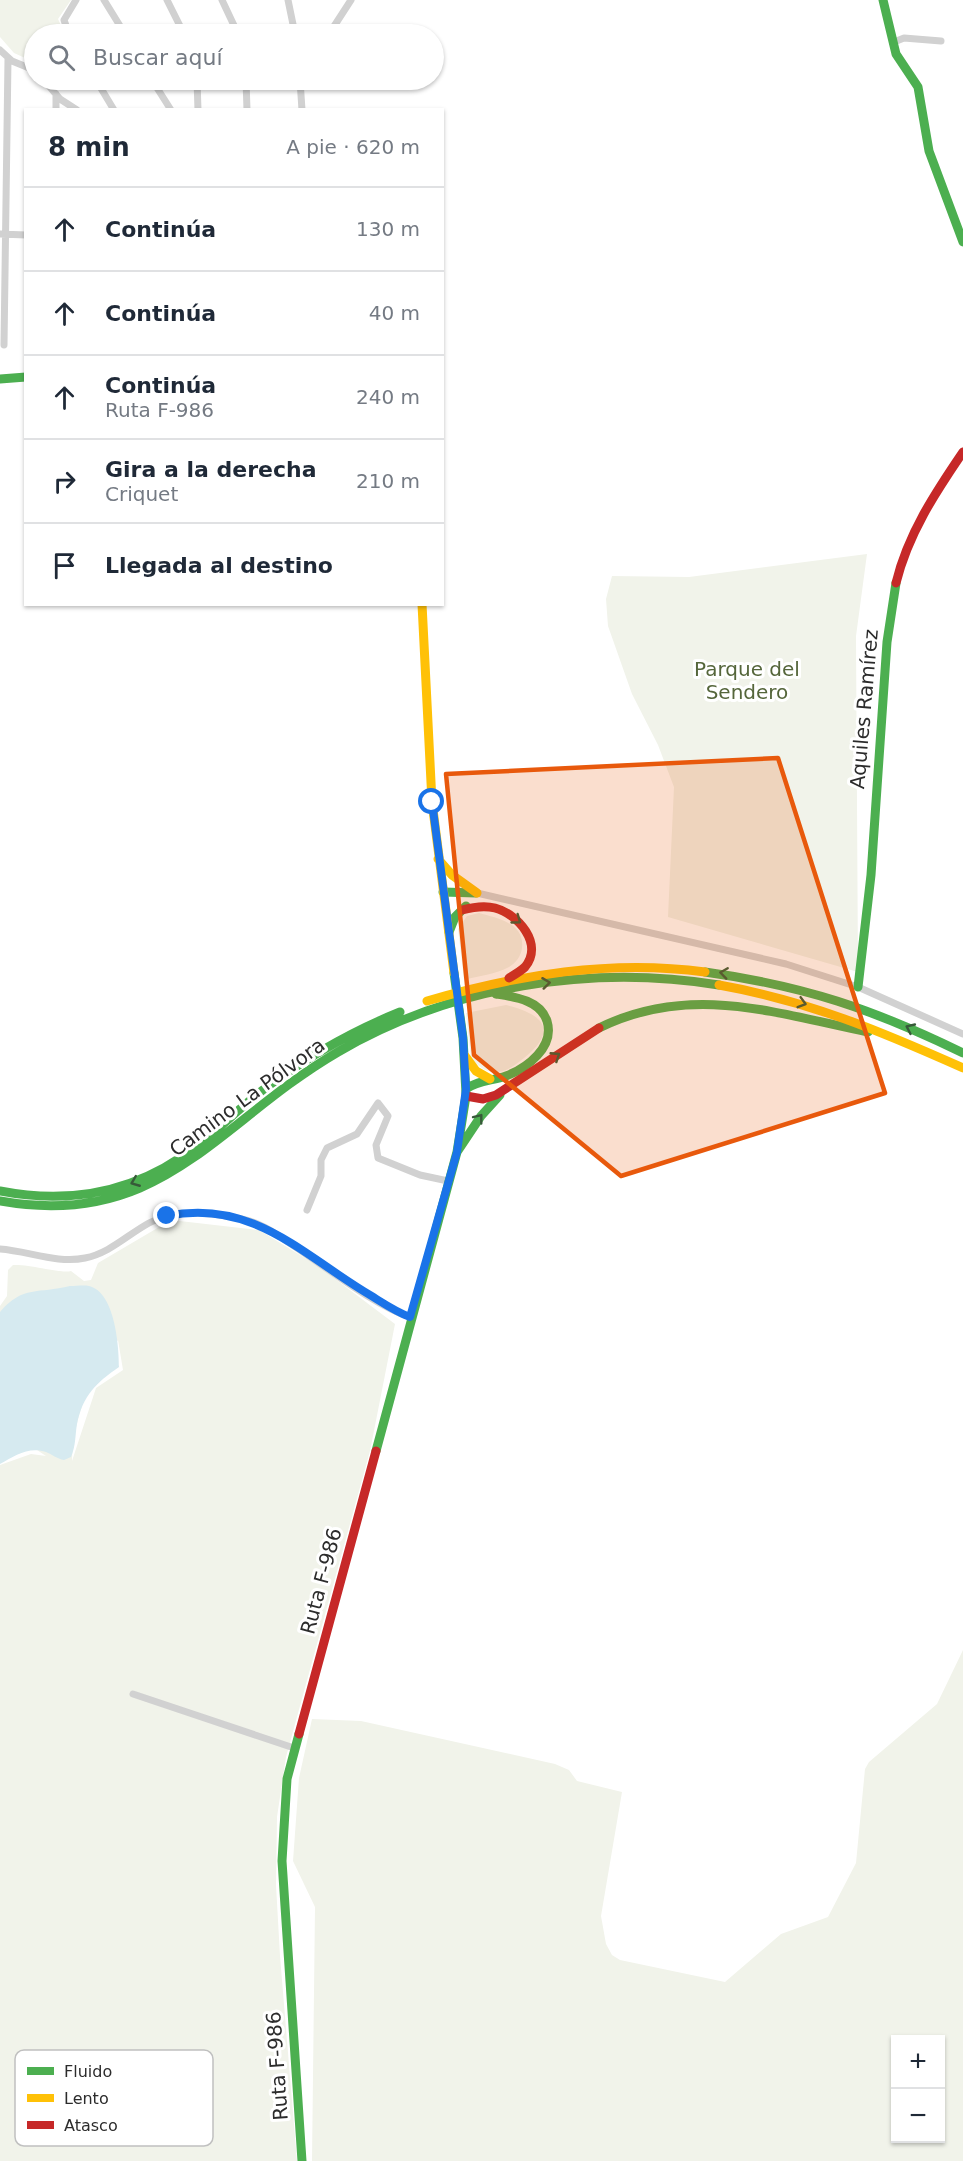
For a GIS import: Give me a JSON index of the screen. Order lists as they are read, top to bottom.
{
  "streets": {
    "main road": ["Aquiles Ramírez", "Camino La Pólvora", "Ruta F-986"]
  },
  "parks": ["Parque del Sendero"],
  "legend": ["Fluido", "Lento", "Atasco"],
  "page": {
    "search": "Buscar aquí",
    "heading": ["8 min", "A pie · 620 m"],
    "list": [
      ["Continúa", "130 m"],
      ["Continúa", "40 m"],
      ["Continúa", "Ruta F-986", "240 m"],
      ["Gira a la derecha", "Criquet", "210 m"],
      "Llegada al destino"
    ],
    "map_buttons": ["+", "−"]
  }
}
